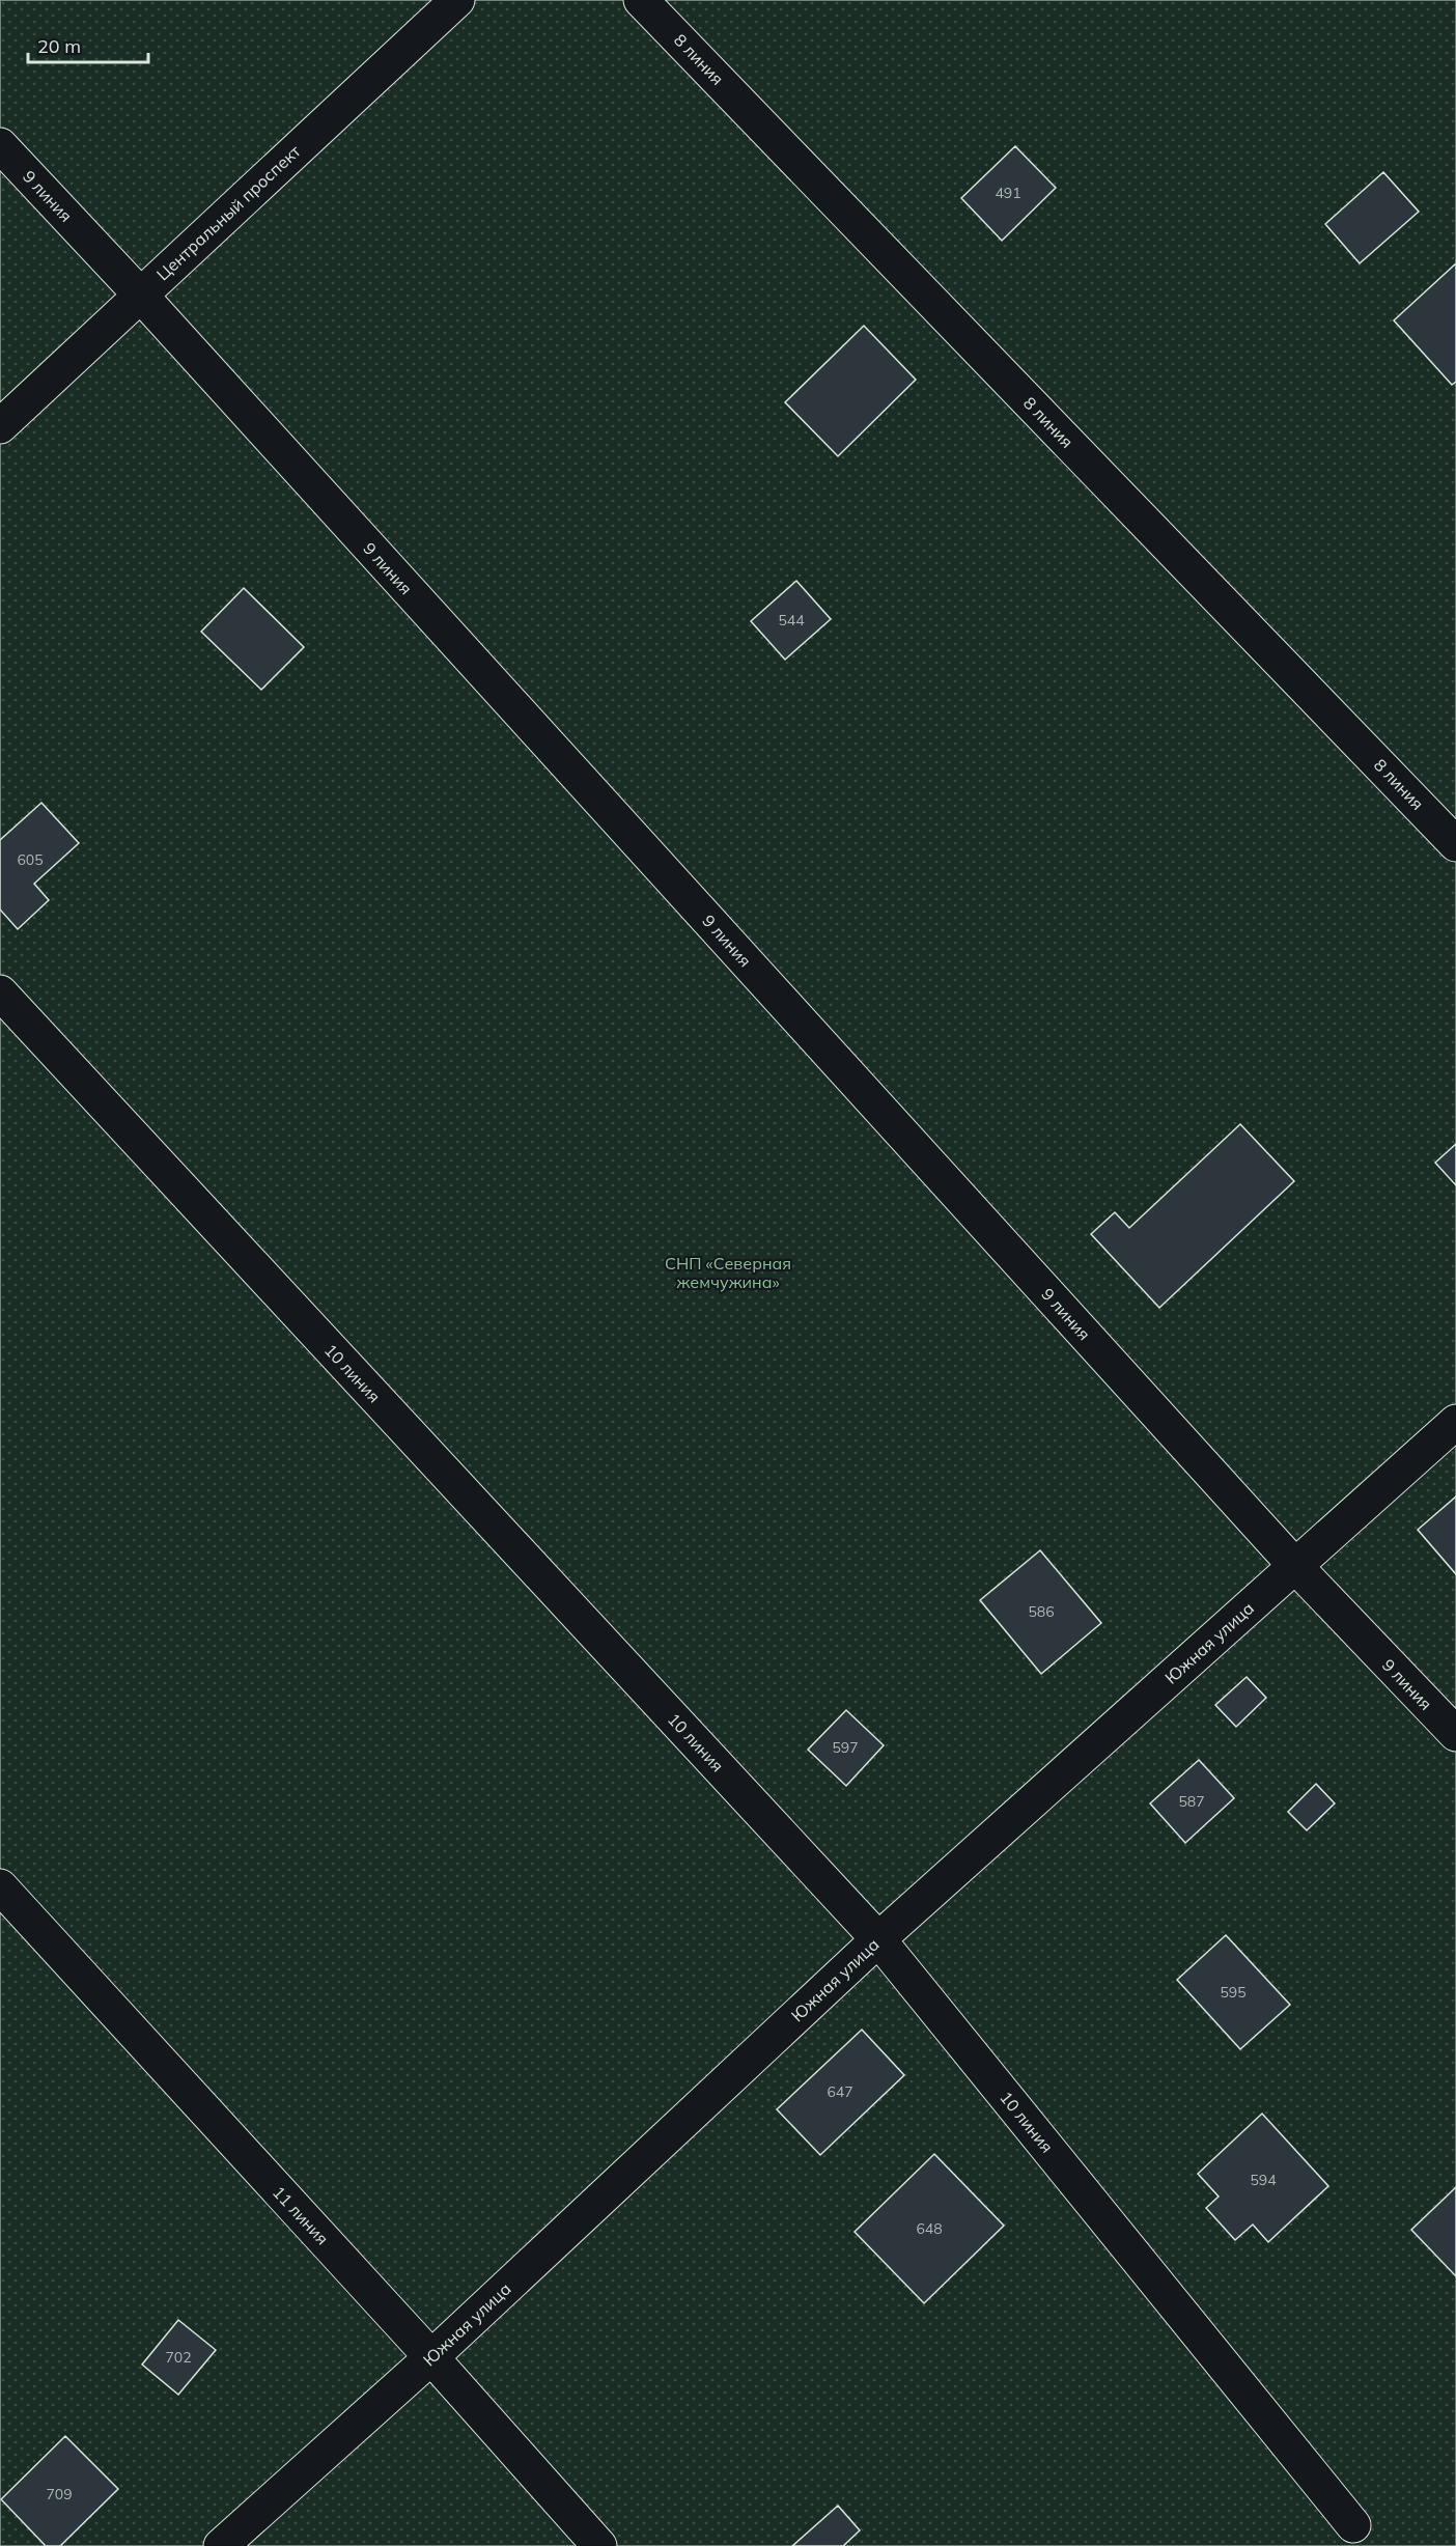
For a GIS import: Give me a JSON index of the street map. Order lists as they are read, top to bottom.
{
  "streets": {
    "street": [
      "8 линия",
      "9 линия",
      "Центральный проспект",
      "10 линия",
      "Южная улица",
      "11 линия"
    ]
  },
  "crossings": [
    ["9 линия", "Центральный проспект"],
    ["9 линия", "Южная улица"],
    ["10 линия", "Южная улица"],
    ["Южная улица", "11 линия"]
  ],
  "parks": ["СНП «Северная жемчужина»"],
  "house_numbers": [
    "491",
    "544",
    "605",
    "586",
    "597",
    "587",
    "595",
    "647",
    "594",
    "648",
    "702",
    "709"
  ],
  "scale_bar": "20 m"
}
